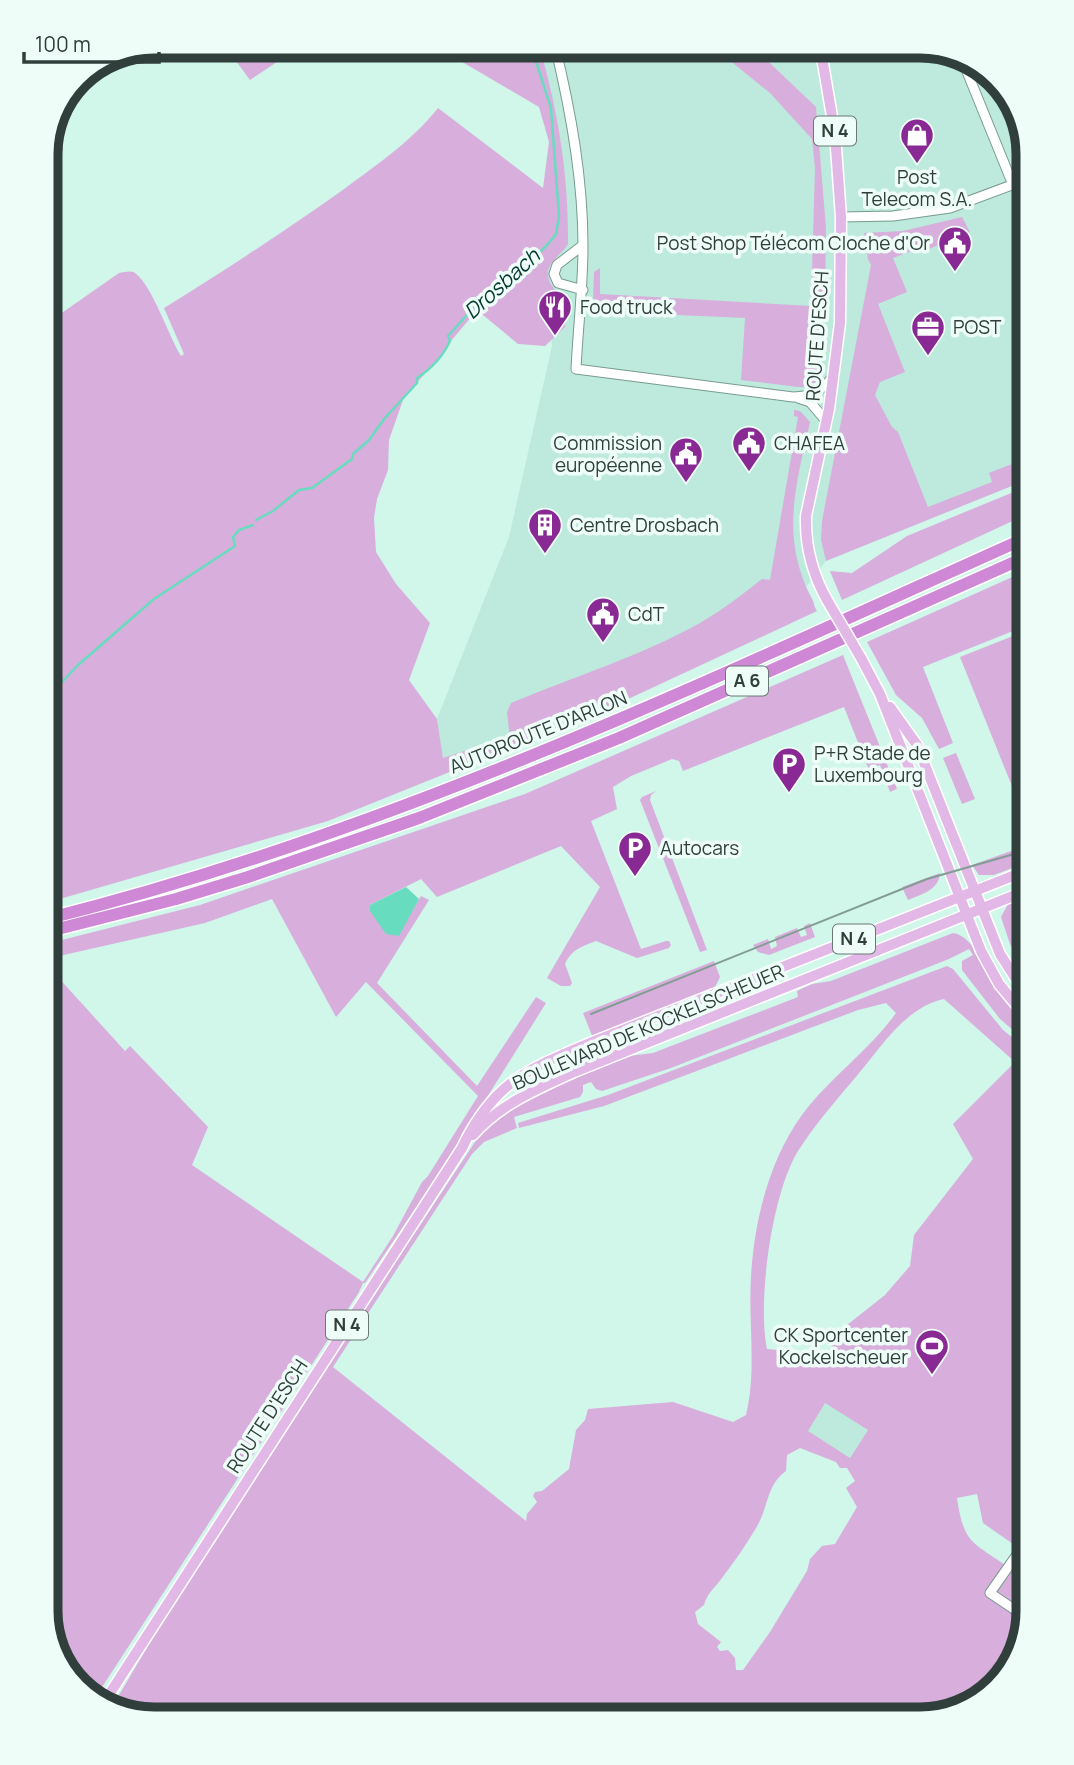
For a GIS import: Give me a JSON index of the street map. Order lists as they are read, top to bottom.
{
  "streets": {
    "highway": ["A 6", "AUTOROUTE D'ARLON"],
    "main road": ["N 4", "ROUTE D'ESCH", "BOULEVARD DE KOCKELSCHEUER"]
  },
  "crossings": [
    ["ROUTE D'ESCH", "BOULEVARD DE KOCKELSCHEUER"]
  ],
  "water": ["Drosbach"],
  "places": {
    "shop": ["Post Telecom S.A."],
    "public building": [
      "Post Shop Télécom Cloche d'Or",
      "CHAFEA",
      "Commission européenne",
      "CdT"
    ],
    "restaurant": ["Food truck"],
    "office": ["POST"],
    "building": ["Centre Drosbach"],
    "parking": ["P+R Stade de Luxembourg", "Autocars"],
    "sports": ["CK Sportcenter Kockelscheuer"]
  },
  "scale_bar": "100 m"
}
